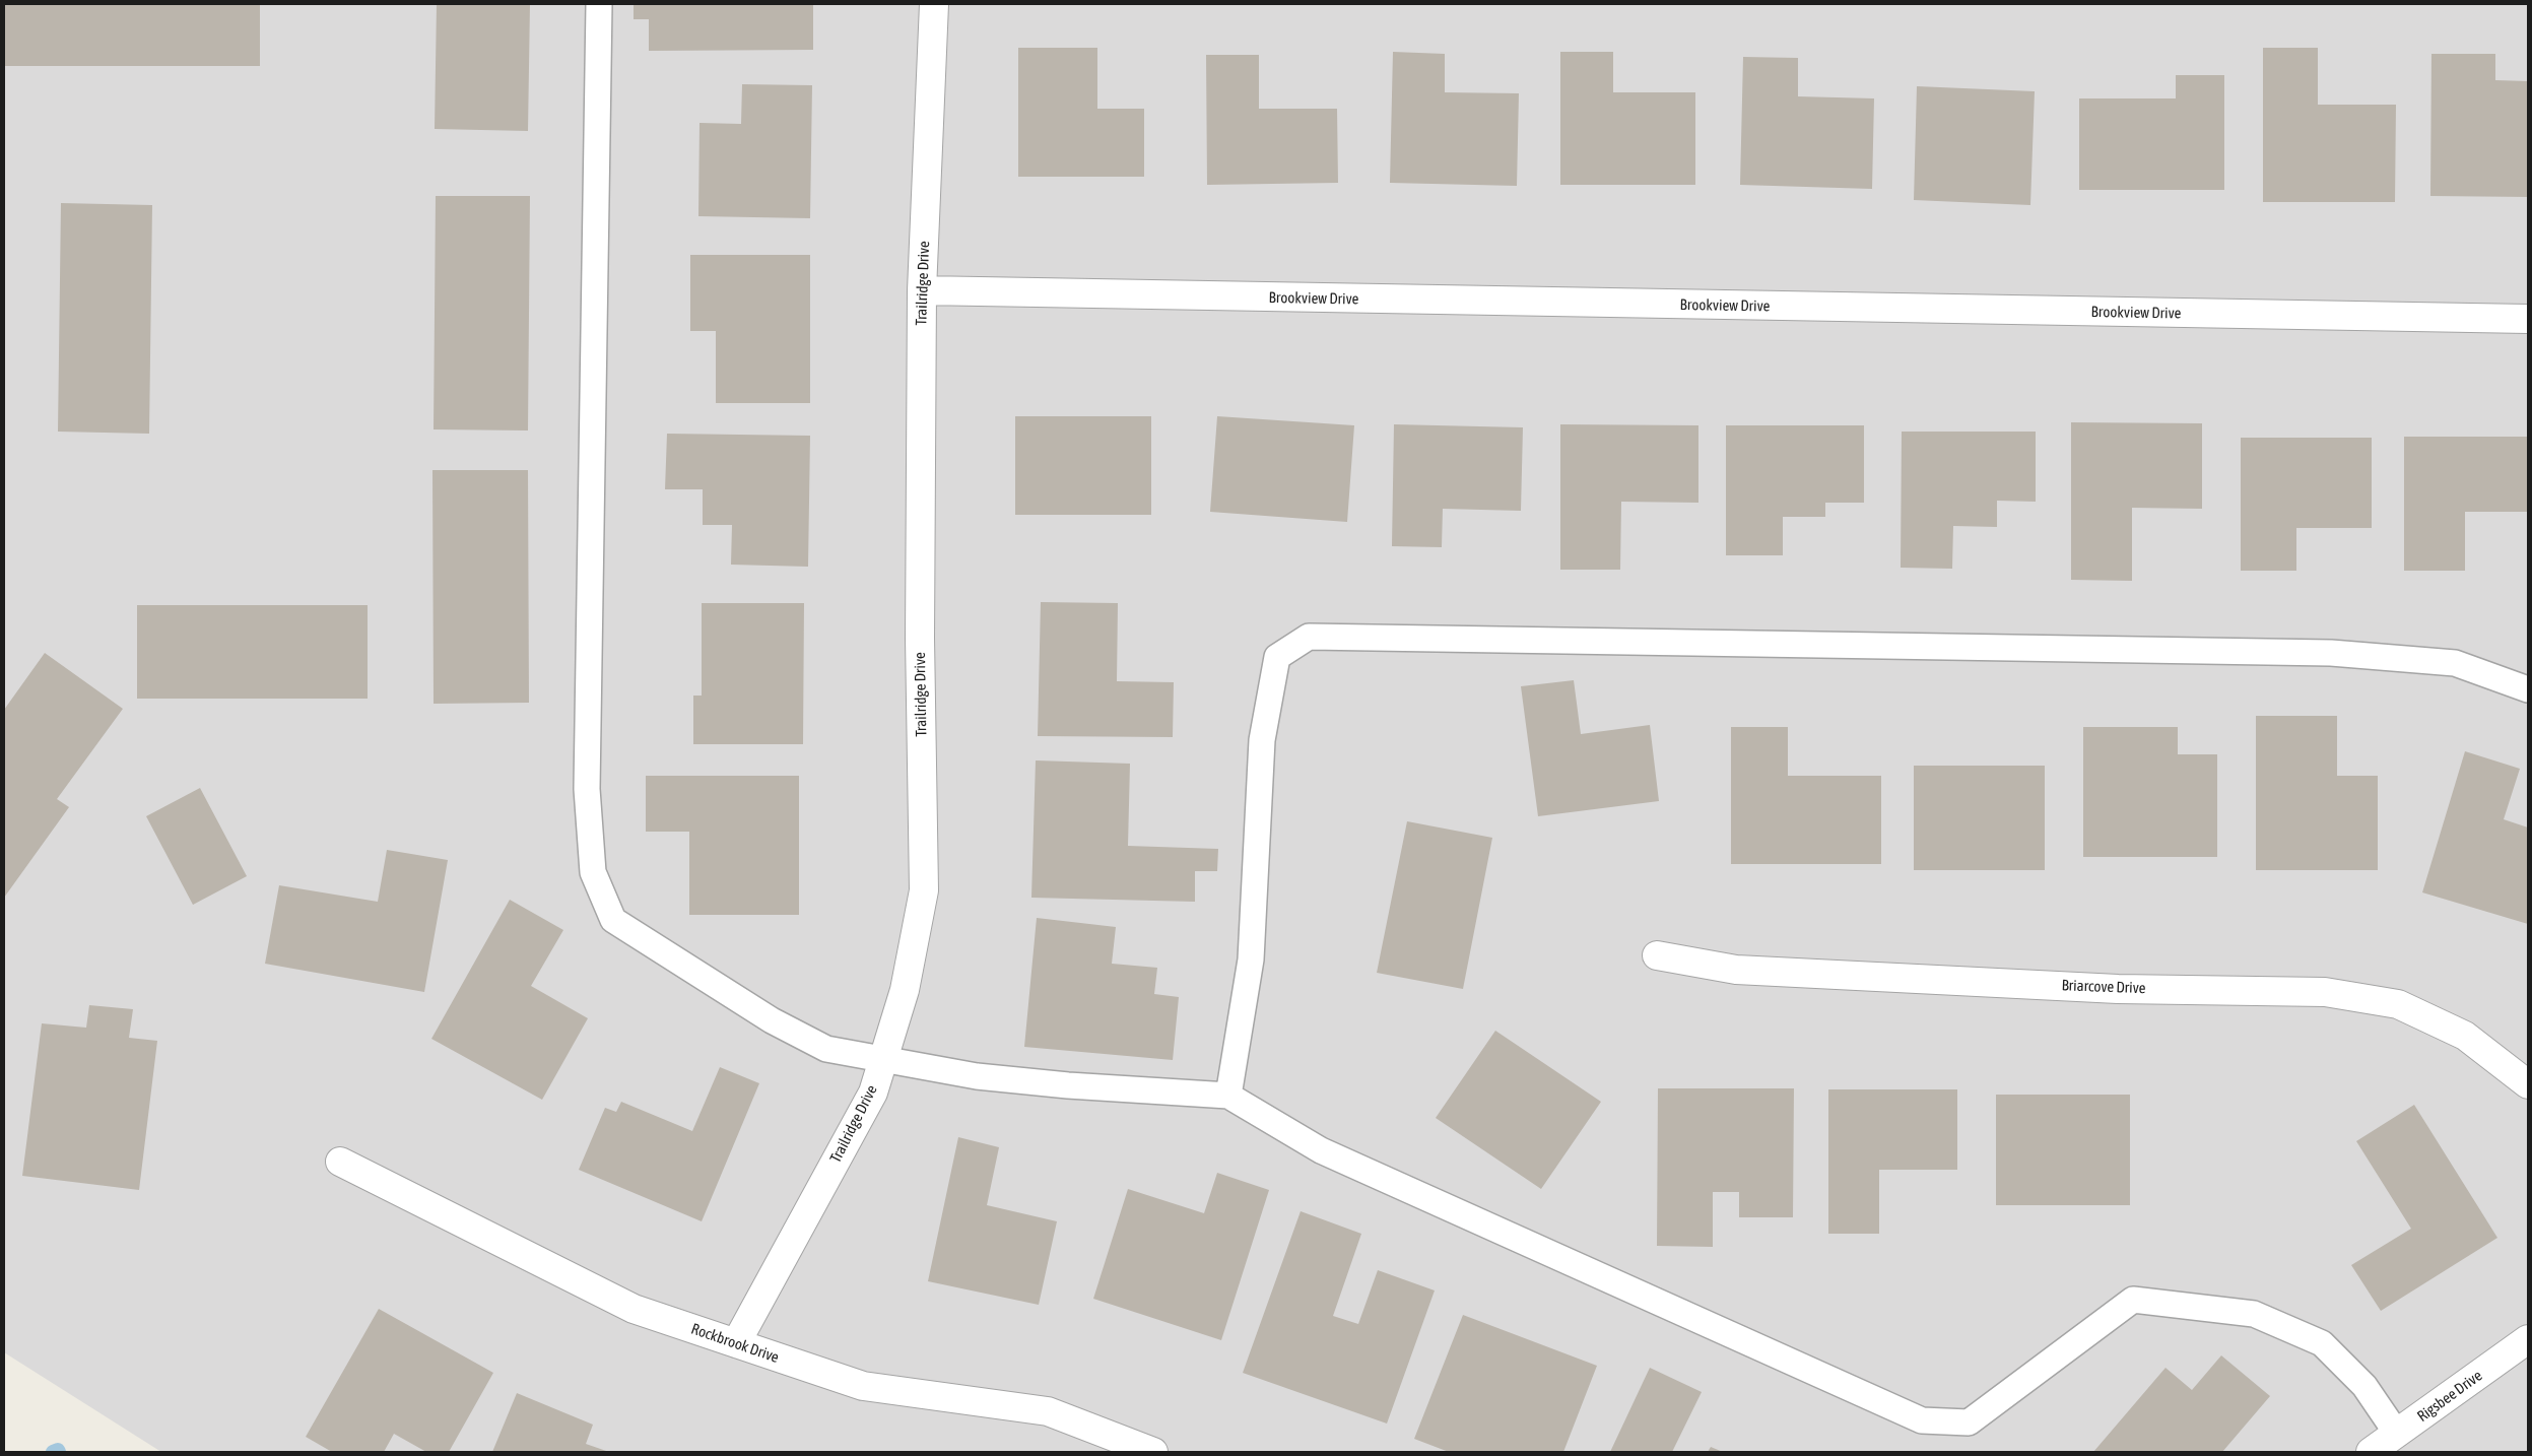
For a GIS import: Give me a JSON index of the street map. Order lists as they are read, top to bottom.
{
  "streets": {
    "street": [
      "Trailridge Drive",
      "Brookview Drive",
      "Briarcove Drive",
      "Rockbrook Drive",
      "Rigsbee Drive"
    ]
  },
  "crossings": [
    ["Trailridge Drive", "Brookview Drive"],
    ["Trailridge Drive", "Rockbrook Drive"]
  ]
}
